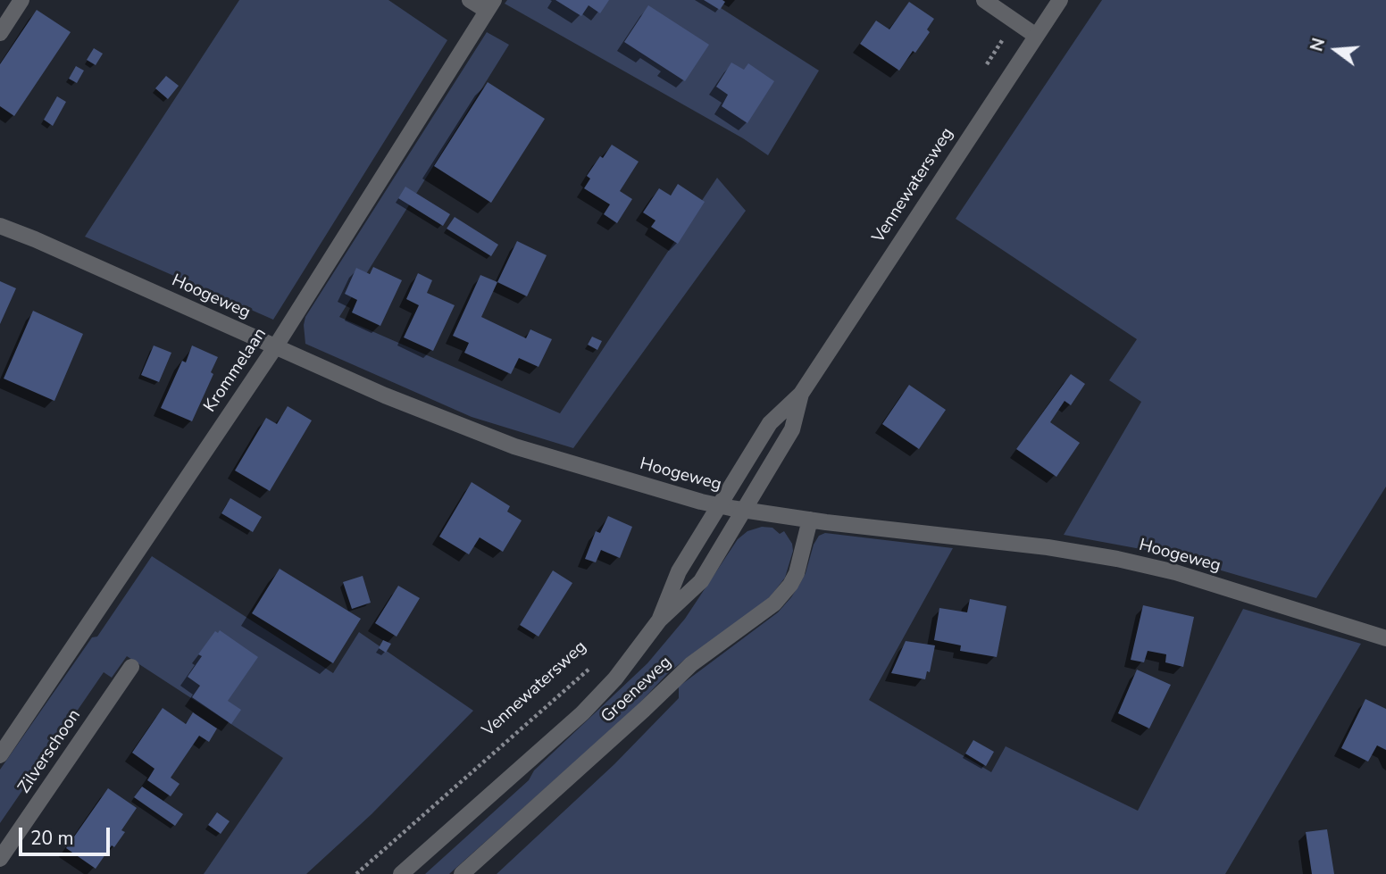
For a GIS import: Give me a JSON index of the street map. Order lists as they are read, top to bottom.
{
  "streets": {
    "street": [
      "Vennewatersweg",
      "Hoogeweg",
      "Krommelaan",
      "Groeneweg",
      "Zilverschoon"
    ]
  },
  "crossings": [
    ["Vennewatersweg", "Hoogeweg"],
    ["Hoogeweg", "Krommelaan"],
    ["Hoogeweg", "Groeneweg"]
  ],
  "scale_bar": "20 m",
  "north": "left"
}
